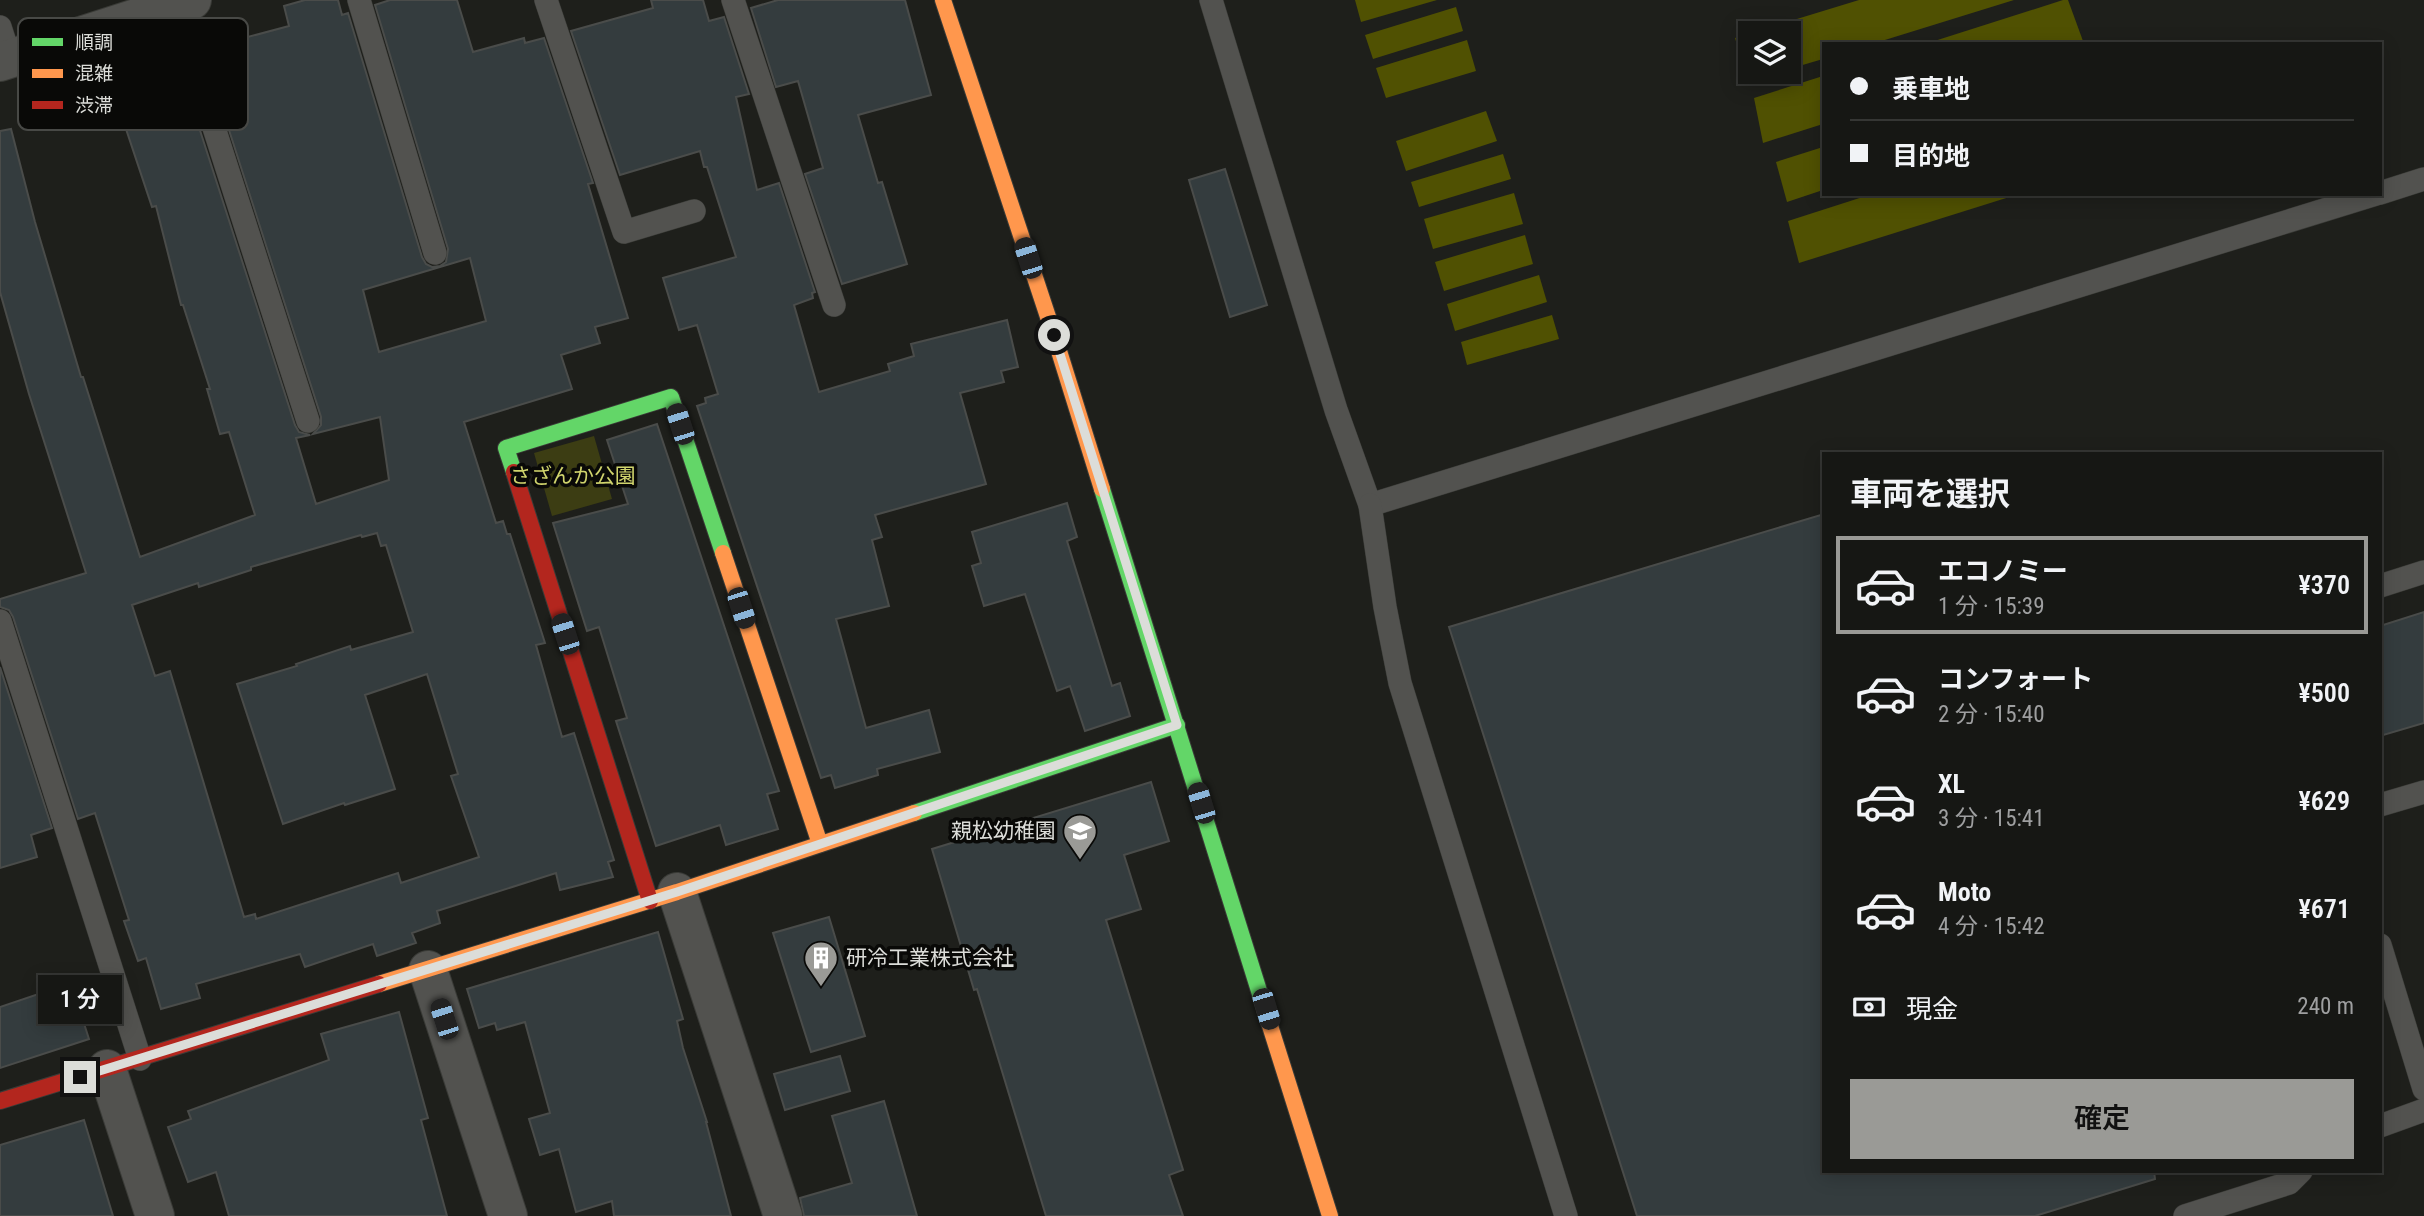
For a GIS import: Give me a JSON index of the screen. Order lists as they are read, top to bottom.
{
  "parks": ["さざんか公園"],
  "places": {
    "school or university": ["親松幼稚園"],
    "building": ["研冷工業株式会社"]
  },
  "legend": ["順調", "混雑", "渋滞"],
  "page": {
    "banner": ["乗車地", "目的地"],
    "heading": "車両を選択",
    "list": [
      {
        "name": "エコノミー",
        "note": "1 分 · 15:39",
        "value": "¥370"
      },
      {
        "name": "コンフォート",
        "note": "2 分 · 15:40",
        "value": "¥500"
      },
      {
        "name": "XL",
        "note": "3 分 · 15:41",
        "value": "¥629"
      },
      {
        "name": "Moto",
        "note": "4 分 · 15:42",
        "value": "¥671"
      }
    ],
    "pay": ["現金", "240 m"],
    "bubble": "1 分",
    "buttons": "確定"
  }
}
